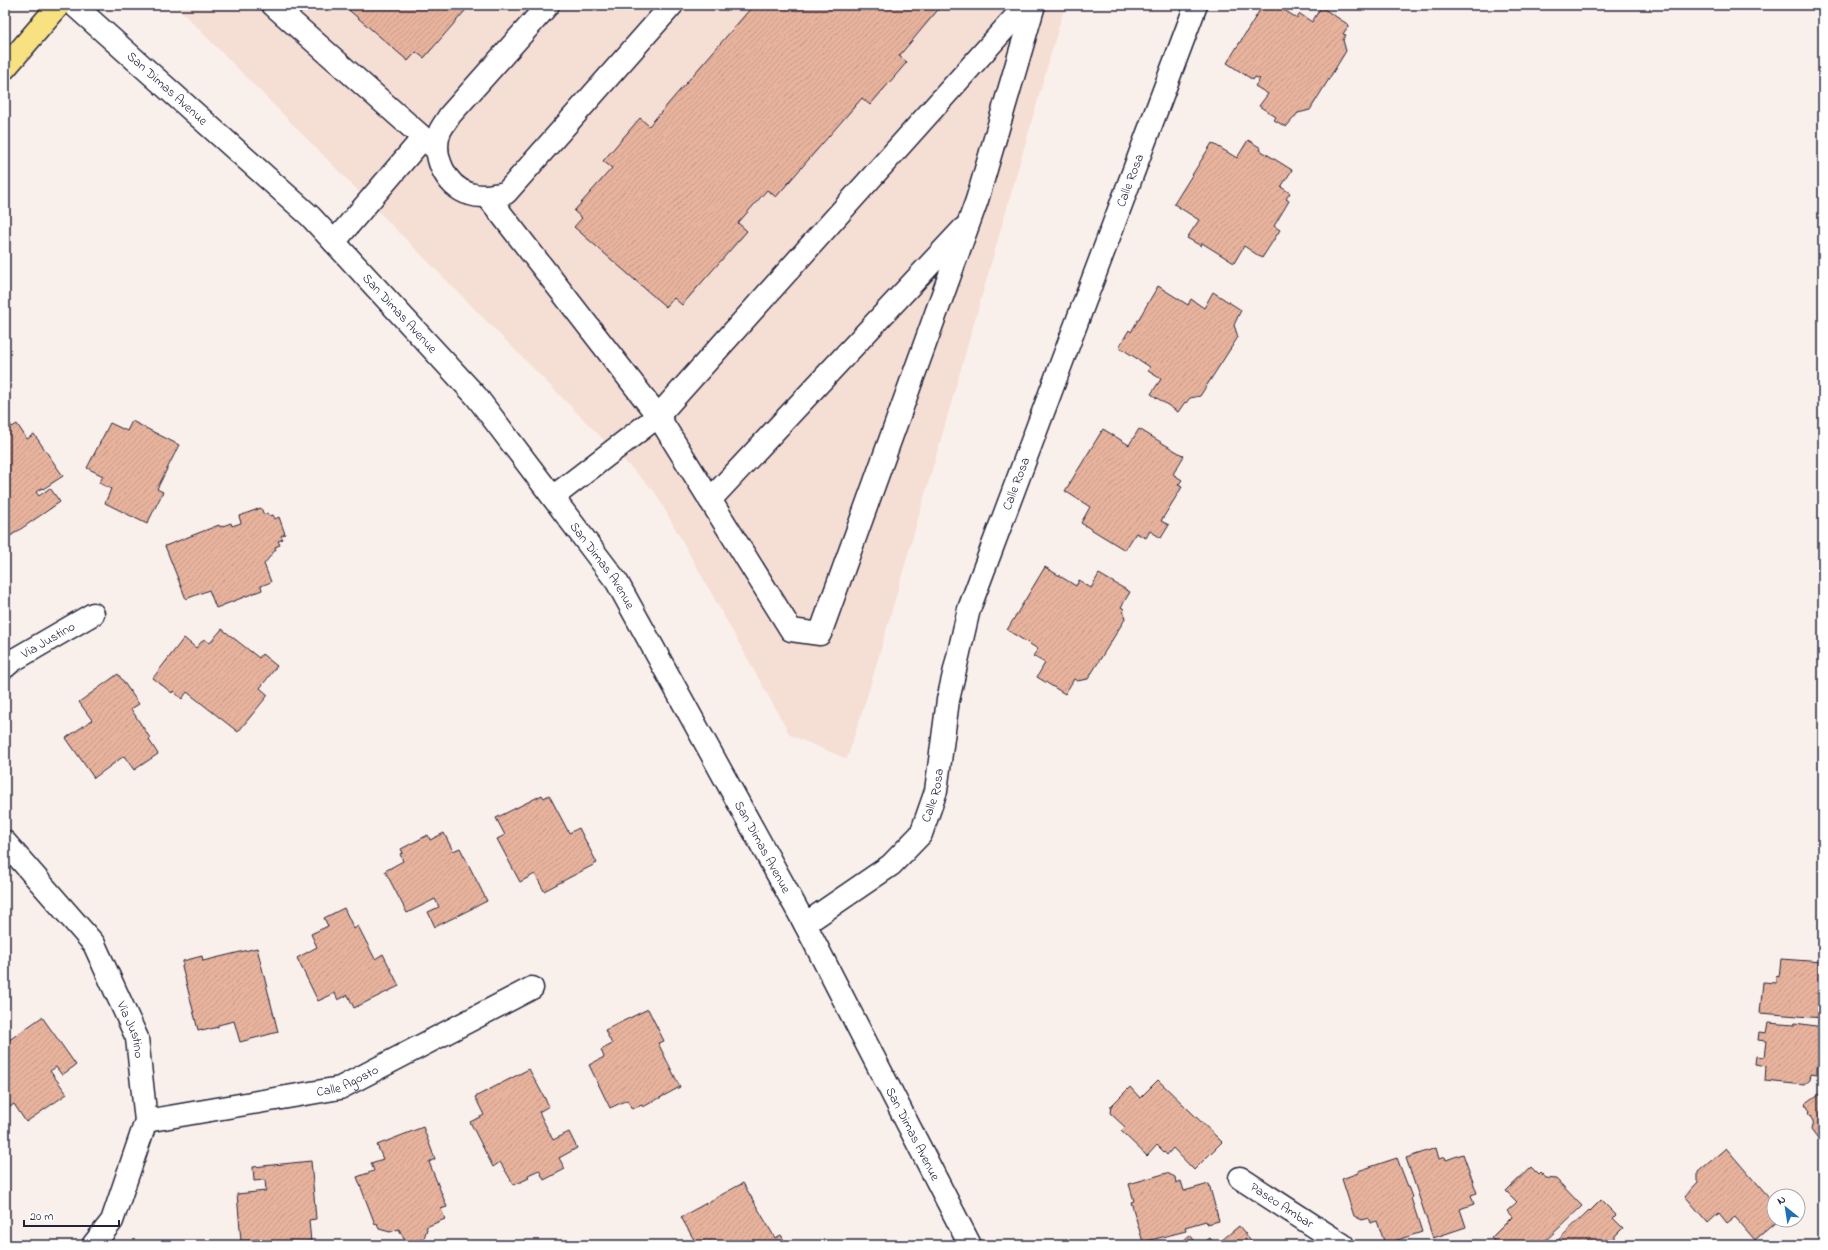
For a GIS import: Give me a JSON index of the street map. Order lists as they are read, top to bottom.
{
  "streets": {
    "street": [
      "San Dimas Avenue",
      "Calle Rosa",
      "Via Justino",
      "Calle Agosto",
      "Paseo Ambar"
    ]
  },
  "crossings": [
    ["San Dimas Avenue", "Calle Rosa"],
    ["Via Justino", "Calle Agosto"]
  ],
  "scale_bar": "20 m",
  "north": "top left"
}
